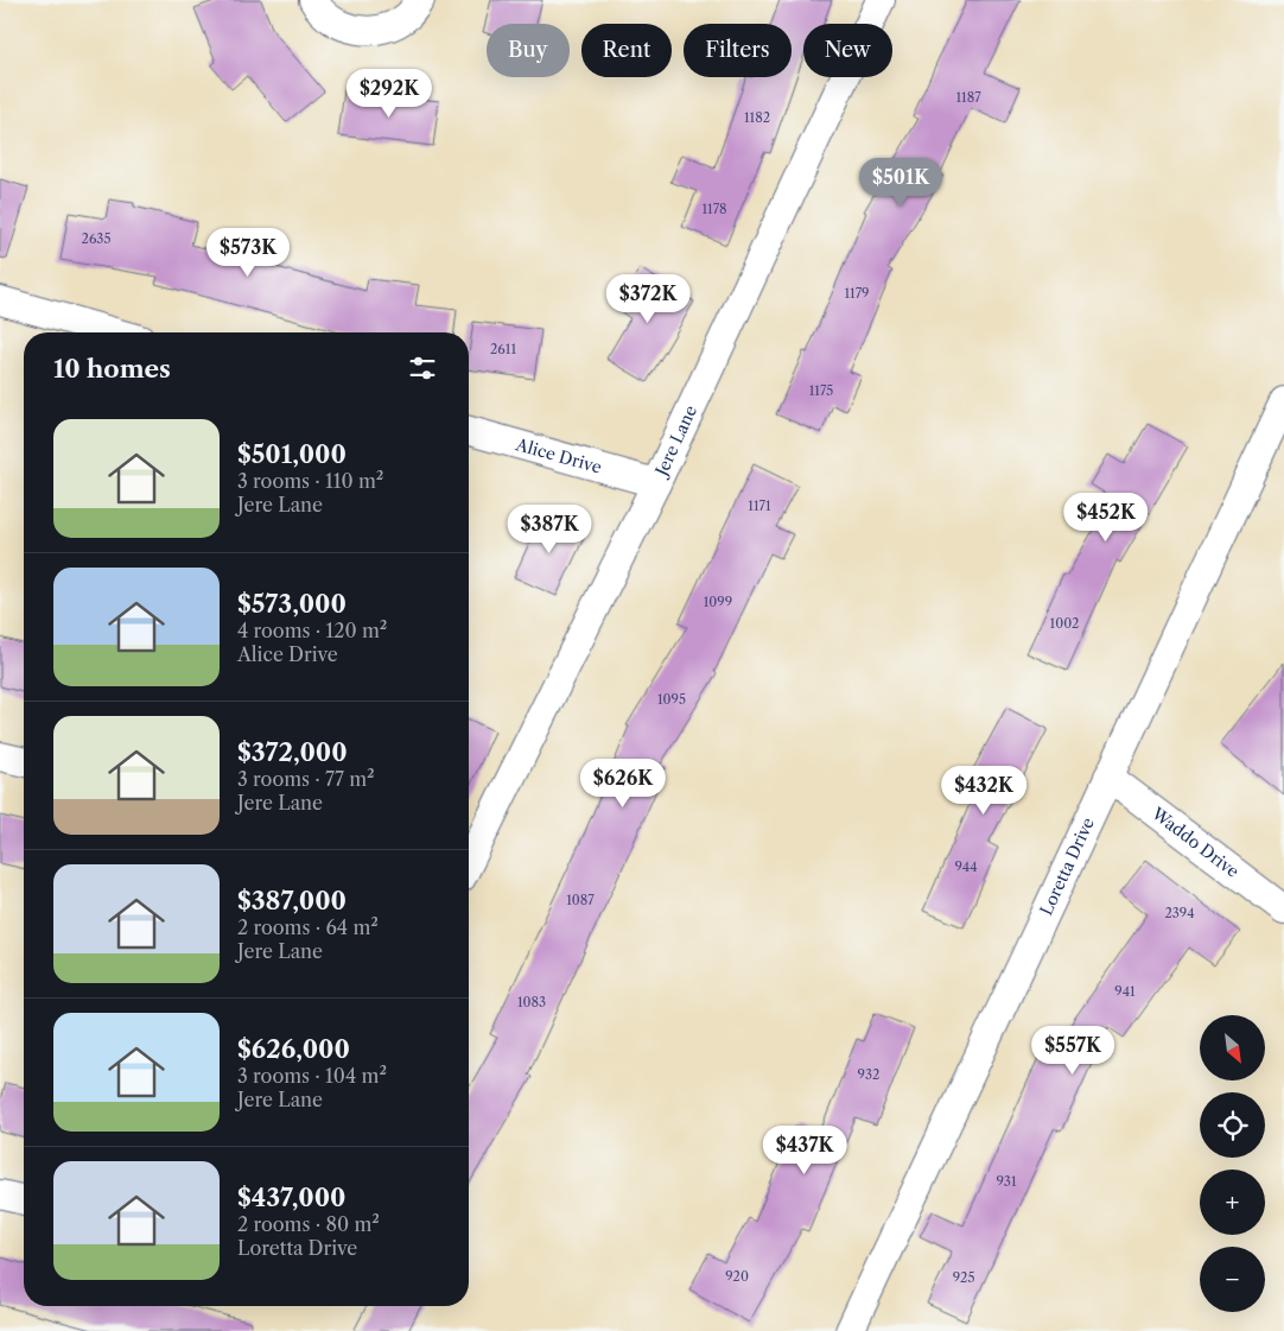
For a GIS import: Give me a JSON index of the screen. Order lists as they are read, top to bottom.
{
  "streets": {
    "street": [
      "Jere Lane",
      "Alice Drive",
      "Waddo Drive",
      "Loretta Drive"
    ]
  },
  "crossings": [
    ["Jere Lane", "Alice Drive"],
    ["Waddo Drive", "Loretta Drive"]
  ],
  "house_numbers": [
    "1187",
    "1182",
    "1178",
    "2635",
    "1179",
    "2611",
    "1175",
    "1171",
    "1099",
    "1002",
    "1095",
    "944",
    "1087",
    "2394",
    "941",
    "1083",
    "932",
    "931",
    "920",
    "925"
  ],
  "north": "bottom right",
  "page": {
    "chip": [
      "Buy",
      "Rent",
      "Filters",
      "New"
    ],
    "price": [
      "$292K",
      "$501K",
      "$573K",
      "$372K",
      "$452K",
      "$387K",
      "$626K",
      "$432K",
      "$557K",
      "$437K"
    ],
    "heading": "10 homes",
    "list": [
      {
        "name": "$501,000",
        "note": "3 rooms · 110 m² · Jere Lane"
      },
      {
        "name": "$573,000",
        "note": "4 rooms · 120 m² · Alice Drive"
      },
      {
        "name": "$372,000",
        "note": "3 rooms · 77 m² · Jere Lane"
      },
      {
        "name": "$387,000",
        "note": "2 rooms · 64 m² · Jere Lane"
      },
      {
        "name": "$626,000",
        "note": "3 rooms · 104 m² · Jere Lane"
      },
      {
        "name": "$437,000",
        "note": "2 rooms · 80 m² · Loretta Drive"
      }
    ],
    "map_buttons": ["+", "−"]
  }
}
